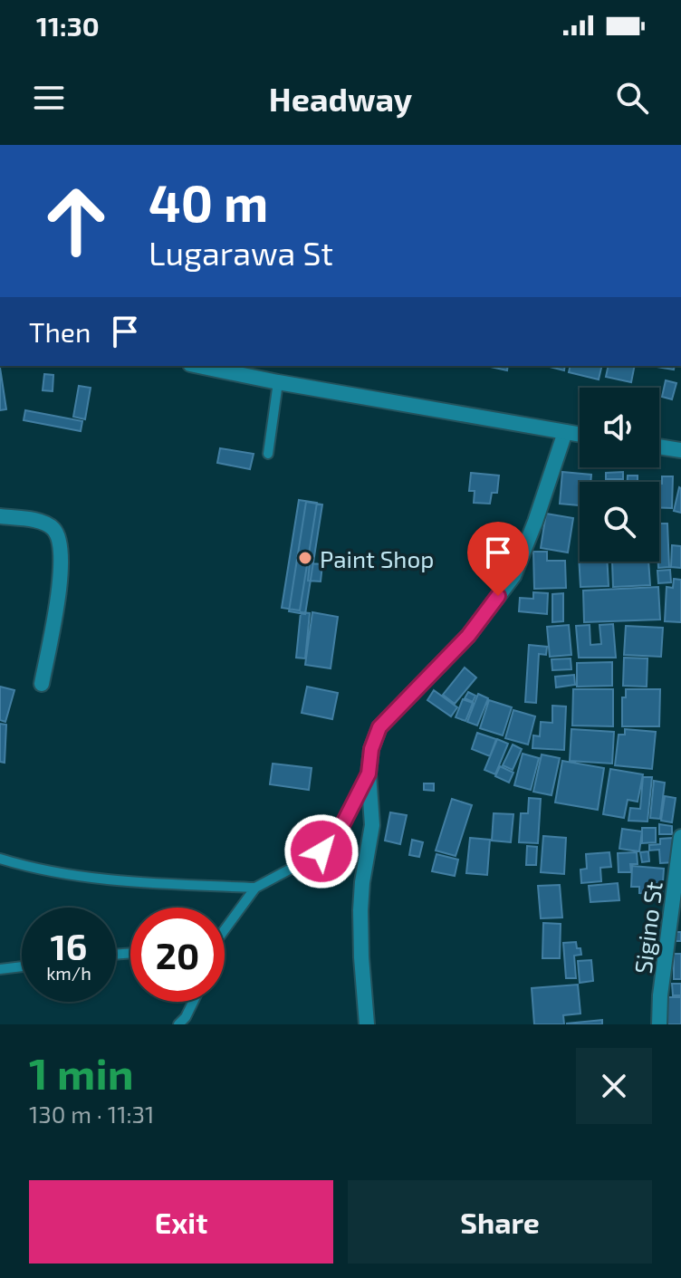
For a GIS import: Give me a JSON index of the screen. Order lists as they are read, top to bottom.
{
  "streets": {
    "street": ["Sigino St"]
  },
  "places": ["Paint Shop"],
  "page": {
    "status": "11:30",
    "header": "Headway",
    "turn": ["40 m", "Lugarawa St"],
    "then": "Then",
    "speed": "16 km/h",
    "limit": "20",
    "heading": ["1 min", "130 m · 11:31"],
    "buttons": ["Exit", "Share"]
  }
}
